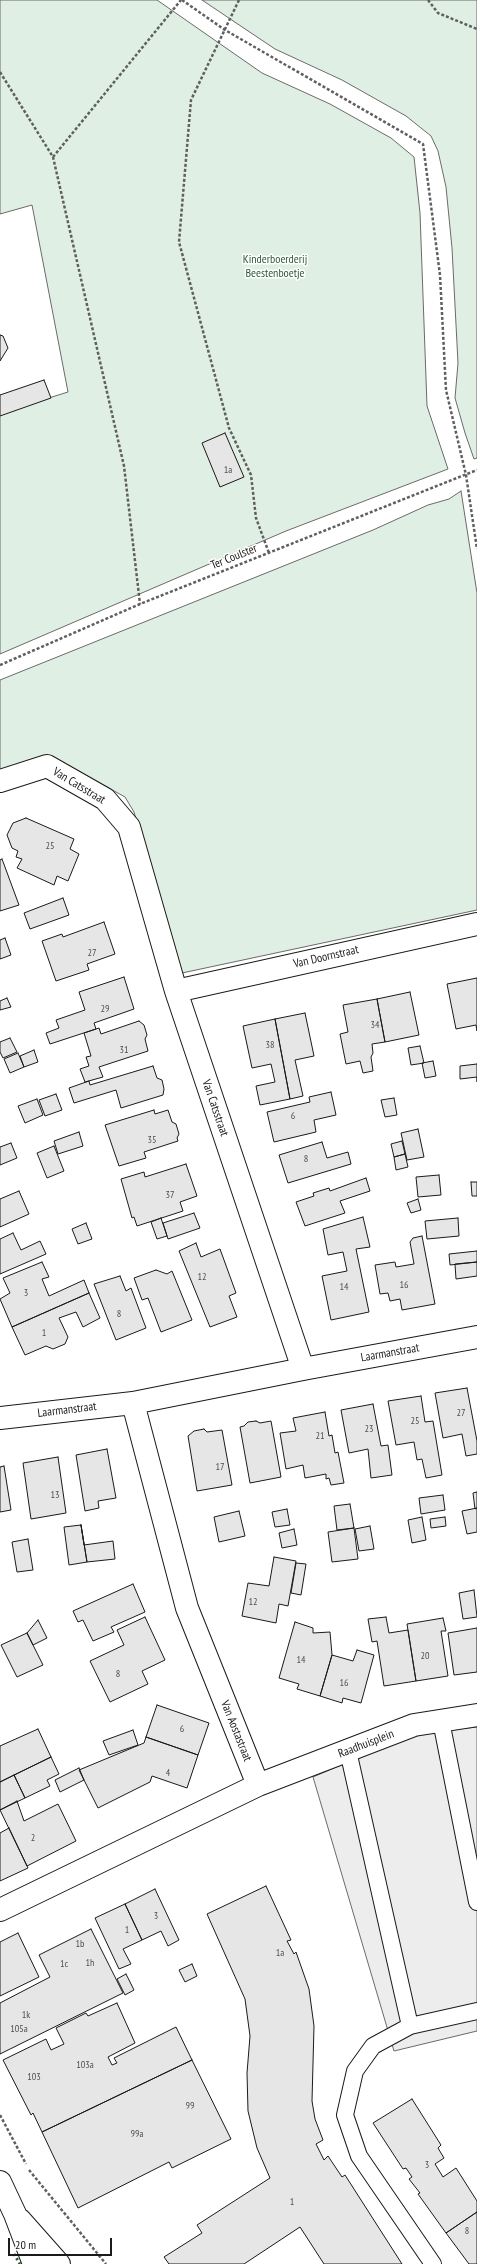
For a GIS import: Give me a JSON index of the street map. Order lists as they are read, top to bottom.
{
  "streets": {
    "street": [
      "Van Catsstraat",
      "Van Doornstraat",
      "Laarmanstraat",
      "Van Aostastraat",
      "Raadhuisplein"
    ],
    "path": ["Ter Coulster"]
  },
  "crossings": [
    ["Van Catsstraat", "Van Doornstraat"],
    ["Van Catsstraat", "Laarmanstraat"],
    ["Laarmanstraat", "Van Aostastraat"],
    ["Van Aostastraat", "Raadhuisplein"]
  ],
  "parks": ["Kinderboerderij Beestenboetje"],
  "house_numbers": [
    "1a",
    "25",
    "27",
    "29",
    "34",
    "38",
    "31",
    "6",
    "35",
    "8",
    "37",
    "12",
    "16",
    "14",
    "3",
    "8",
    "1",
    "27",
    "25",
    "23",
    "21",
    "17",
    "13",
    "12",
    "20",
    "14",
    "8",
    "16",
    "6",
    "4",
    "2",
    "3",
    "1",
    "1b",
    "1a",
    "1h",
    "1c",
    "1k",
    "105a",
    "103a",
    "103",
    "99",
    "99a",
    "3",
    "1",
    "8"
  ],
  "scale_bar": "20 m"
}
